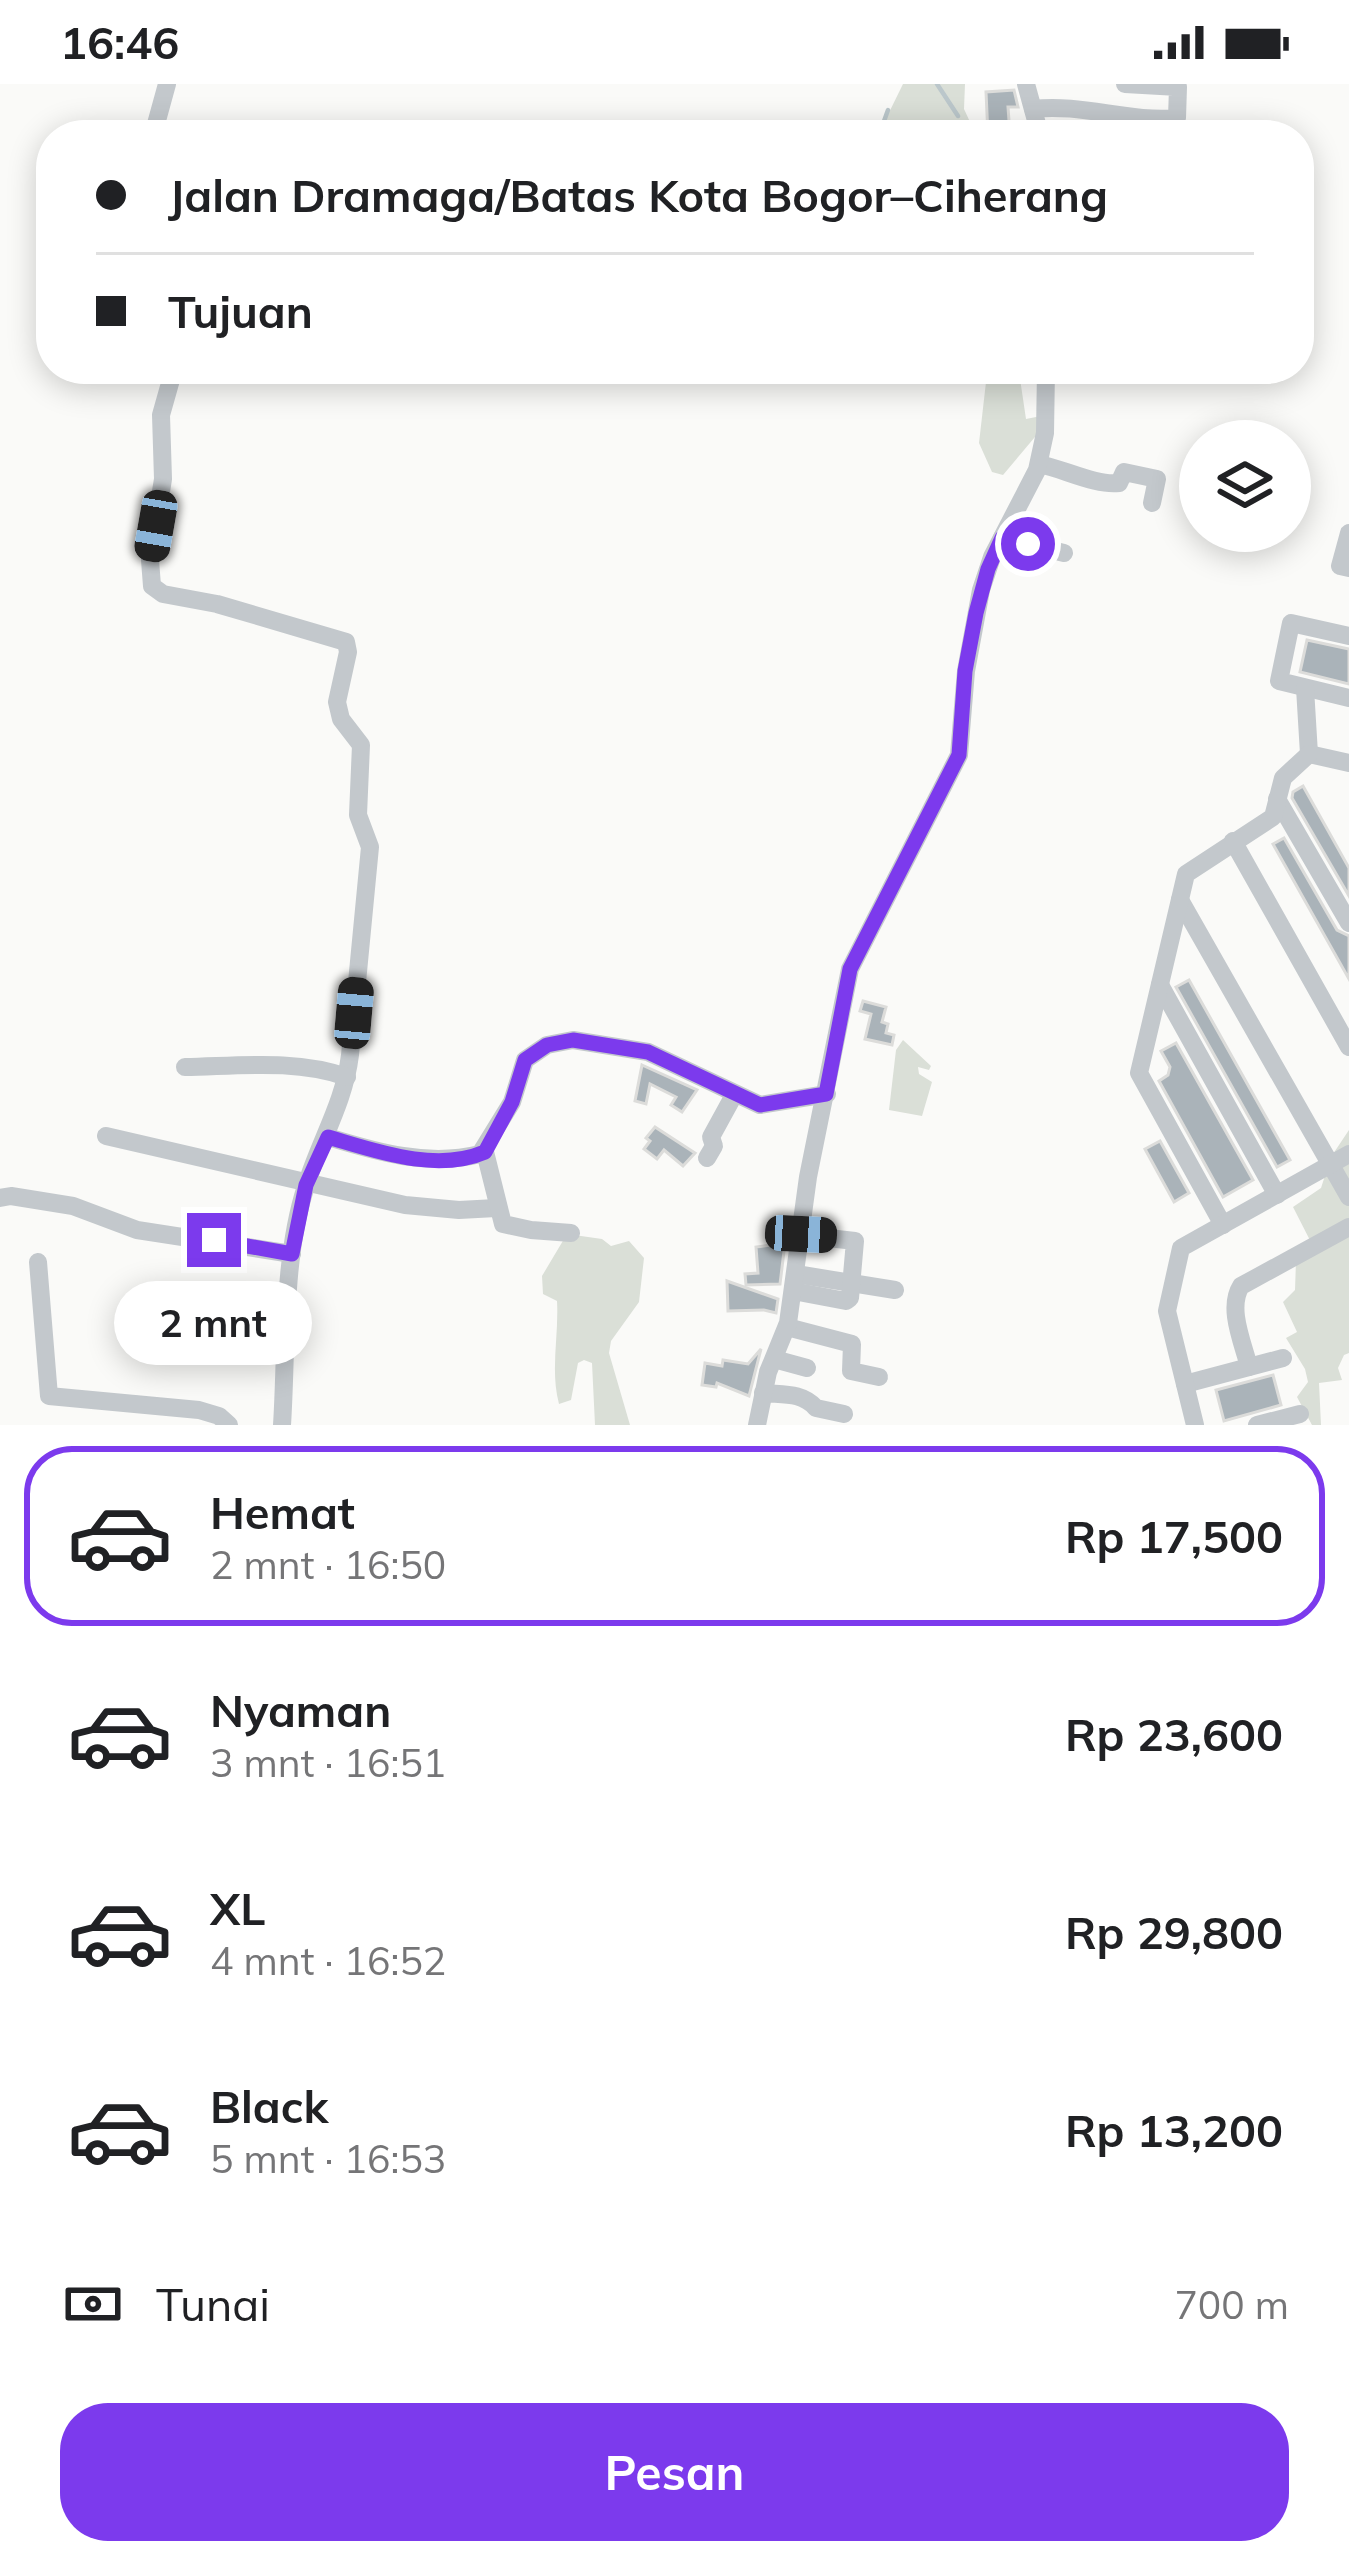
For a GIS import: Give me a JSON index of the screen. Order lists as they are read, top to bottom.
{
  "page": {
    "status": "16:46",
    "banner": ["Jalan Dramaga/Batas Kota Bogor–Ciherang", "Tujuan"],
    "bubble": "2 mnt",
    "list": [
      {
        "name": "Hemat",
        "note": "2 mnt · 16:50",
        "value": "Rp 17,500"
      },
      {
        "name": "Nyaman",
        "note": "3 mnt · 16:51",
        "value": "Rp 23,600"
      },
      {
        "name": "XL",
        "note": "4 mnt · 16:52",
        "value": "Rp 29,800"
      },
      {
        "name": "Black",
        "note": "5 mnt · 16:53",
        "value": "Rp 13,200"
      }
    ],
    "pay": ["Tunai", "700 m"],
    "buttons": "Pesan"
  }
}
